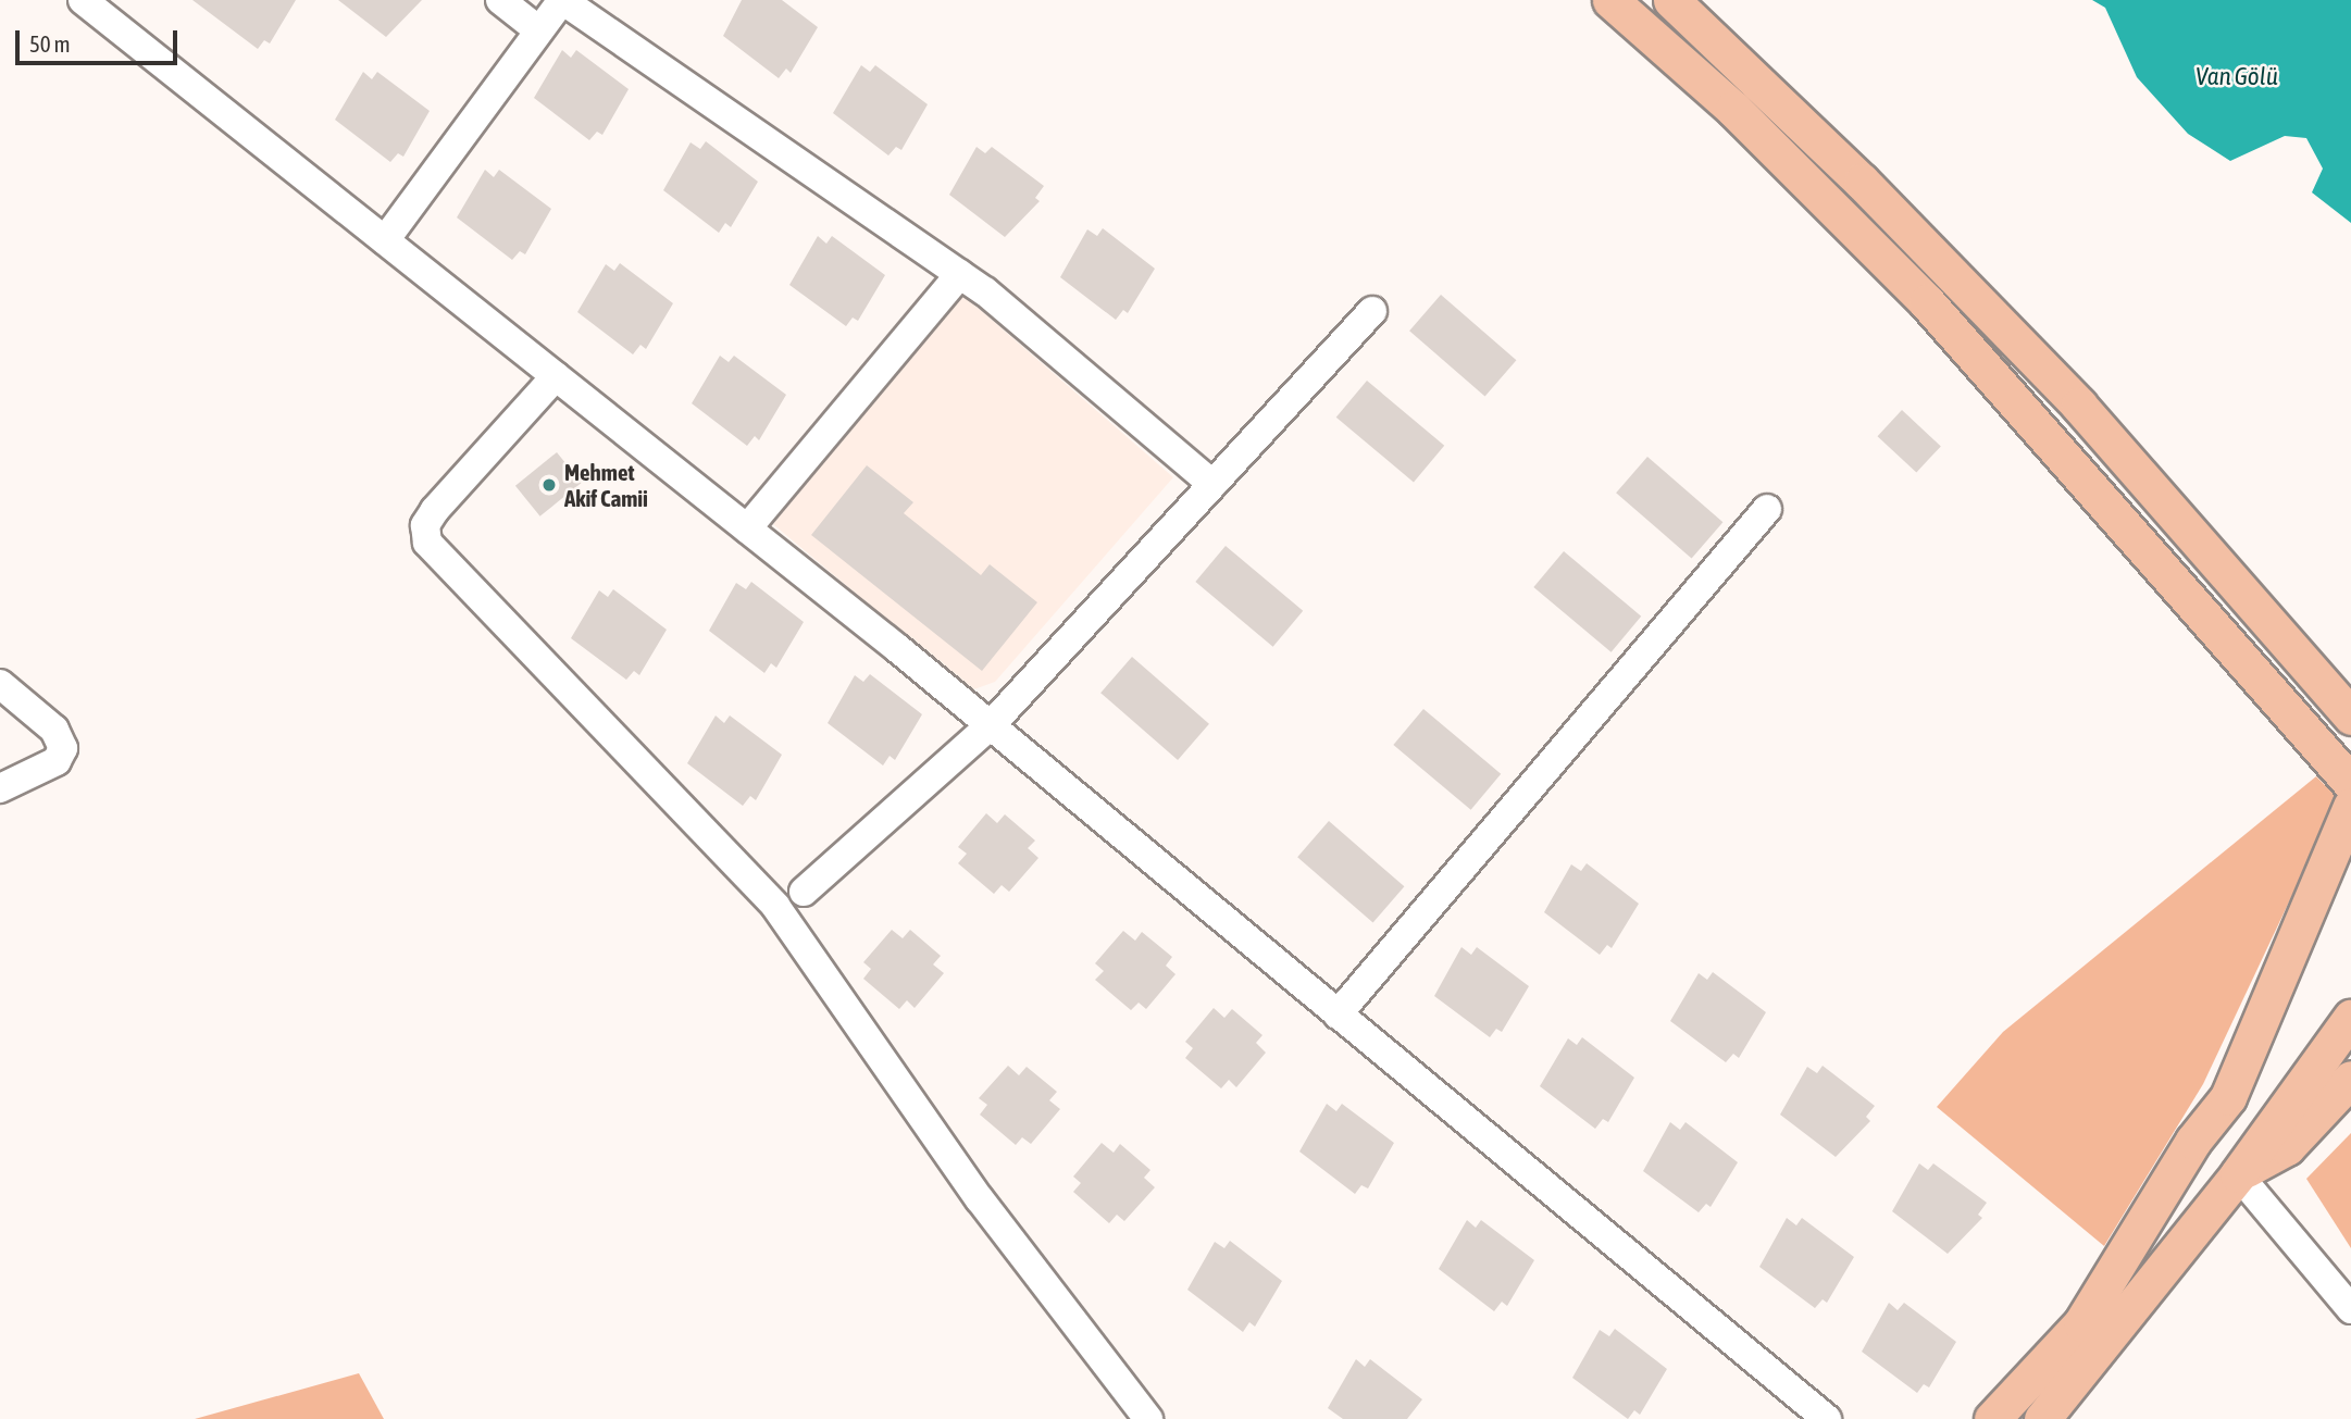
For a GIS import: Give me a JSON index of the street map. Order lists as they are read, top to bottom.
{
  "water": ["Van Gölü"],
  "places": ["Mehmet Akif Camii"],
  "scale_bar": "50 m"
}
